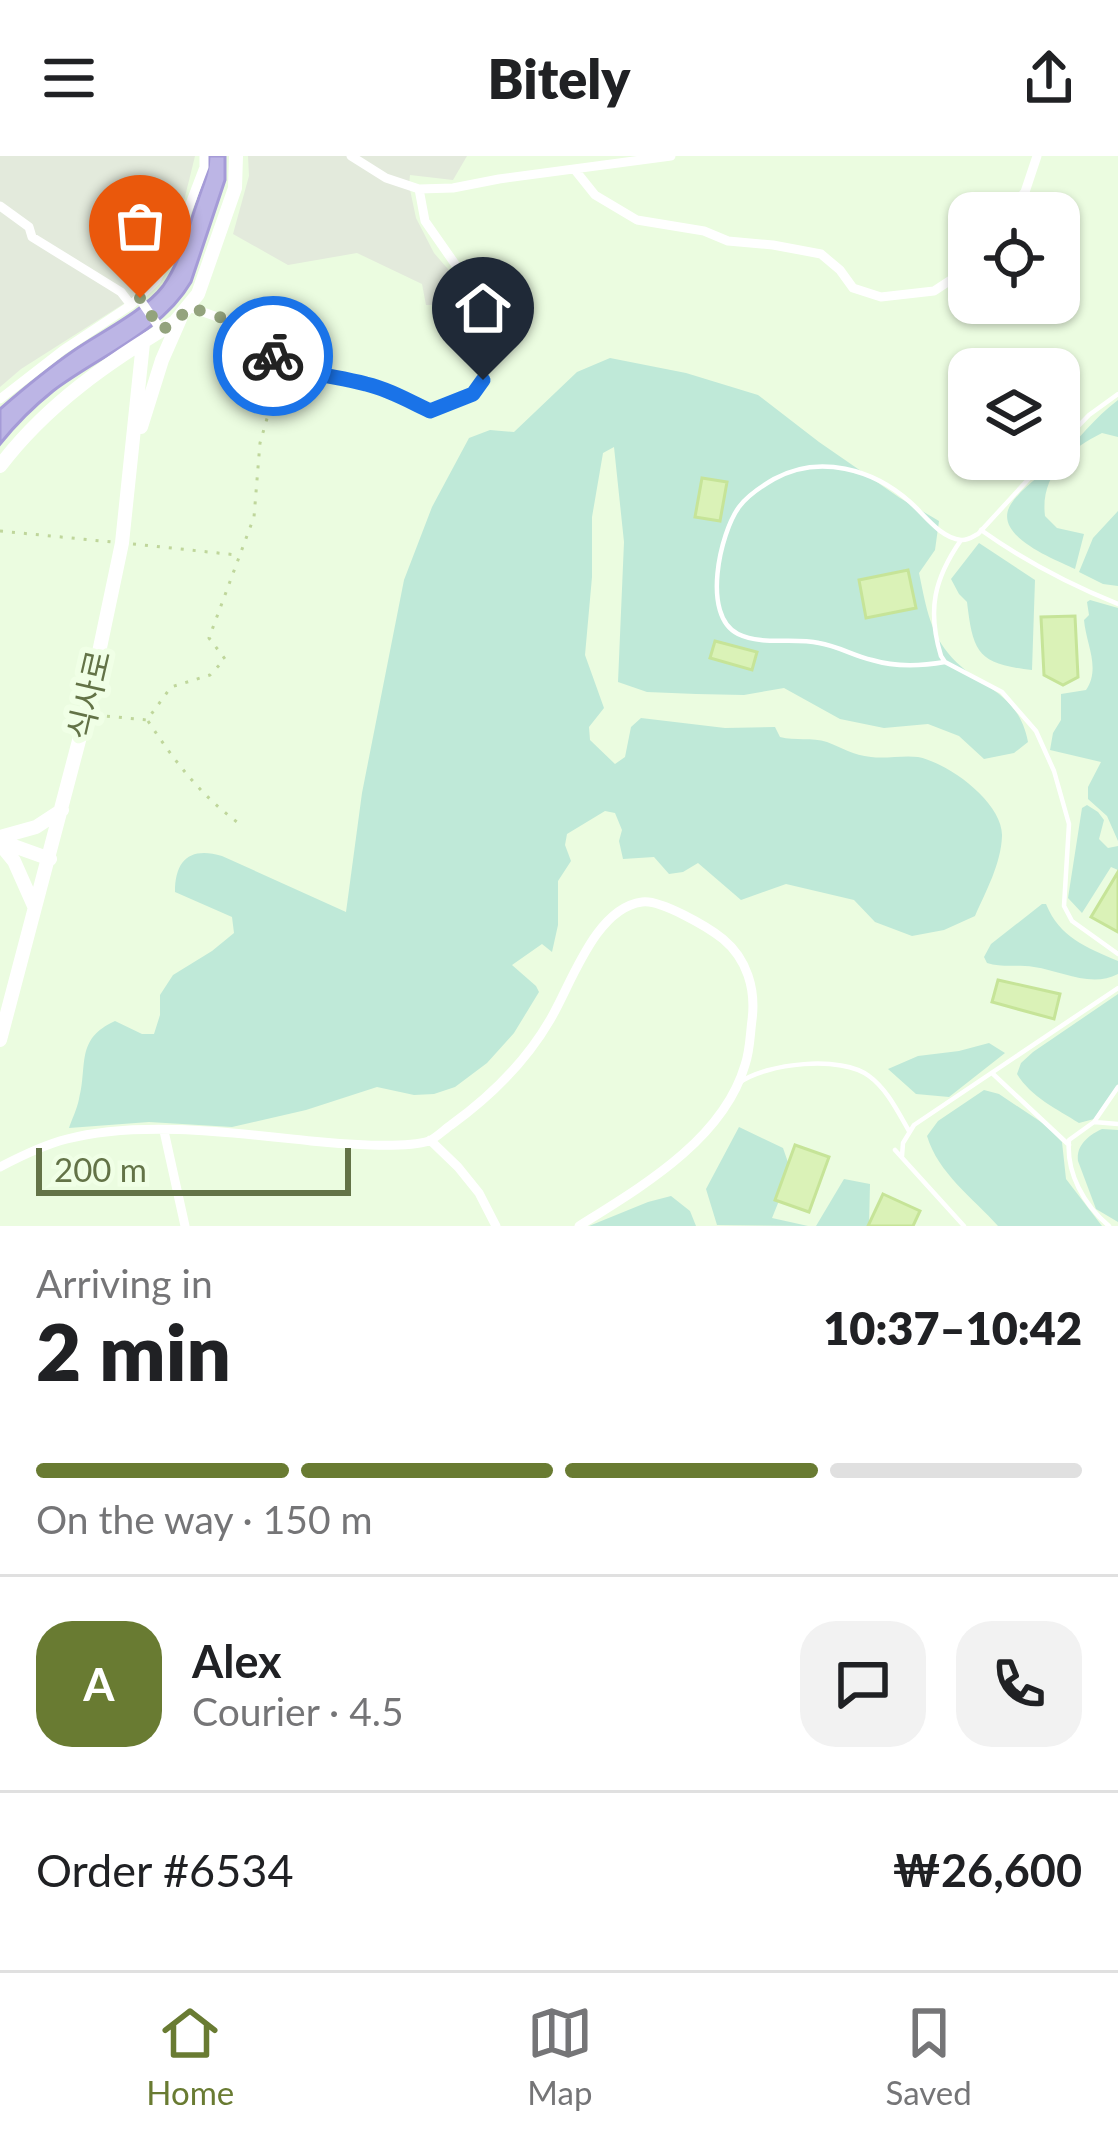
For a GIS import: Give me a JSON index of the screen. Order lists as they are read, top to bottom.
{
  "streets": {
    "street": ["식사로"]
  },
  "scale_bar": "200 m",
  "page": {
    "header": "Bitely",
    "scale": "200 m",
    "heading": ["2 min", "Arriving in", "10:37–10:42"],
    "panel": [
      "Alex",
      "Courier · 4.5",
      "Order #6534",
      "₩26,600"
    ],
    "bar": "On the way · 150 m",
    "round": "A",
    "tabs": ["Home", "Map", "Saved"]
  }
}
